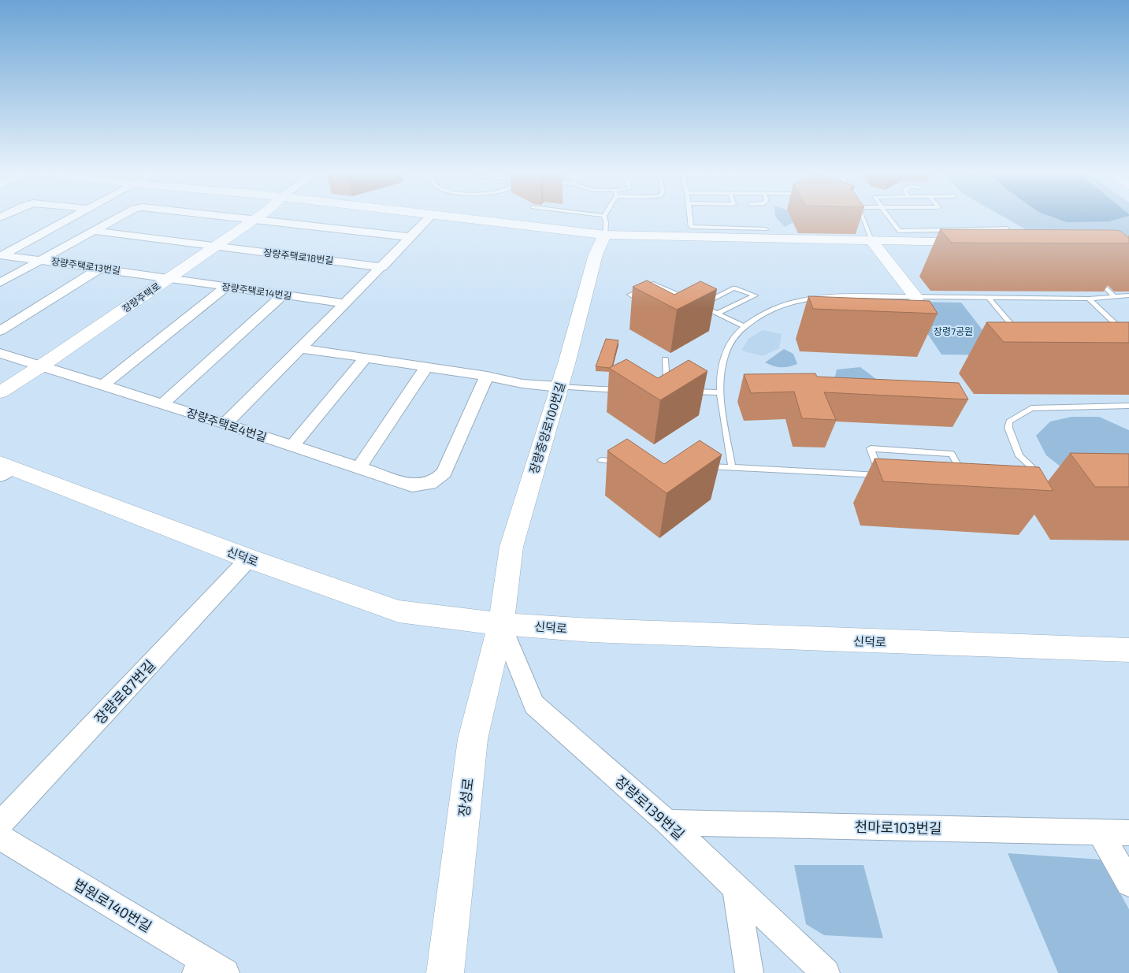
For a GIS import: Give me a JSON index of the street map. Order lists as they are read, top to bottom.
{
  "streets": {
    "street": [
      "장량주택로18번길",
      "장량주택로13번길",
      "장량주택로14번길",
      "장량주택로",
      "장량주택로4번길",
      "장량중앙로100번길",
      "신덕로",
      "장량로87번길",
      "장성로",
      "장량로139번길",
      "천마로103번길",
      "법원로140번길"
    ]
  },
  "crossings": [
    ["장량주택로18번길", "장량주택로"],
    ["장량주택로13번길", "장량주택로14번길"],
    ["장량주택로13번길", "장량주택로"],
    ["장량주택로14번길", "장량주택로"],
    ["장량주택로", "장량주택로4번길"],
    ["장량중앙로100번길", "신덕로"],
    ["장량중앙로100번길", "장성로"],
    ["장량중앙로100번길", "장량로139번길"],
    ["신덕로", "장량로87번길"],
    ["신덕로", "장성로"],
    ["신덕로", "장량로139번길"],
    ["장성로", "장량로139번길"],
    ["장량로139번길", "천마로103번길"]
  ],
  "parks": ["장령7공원"]
}
